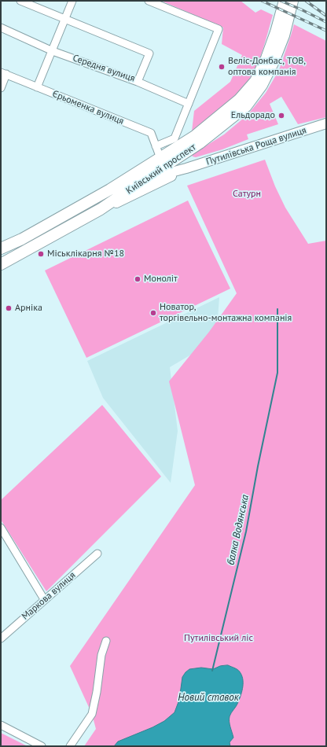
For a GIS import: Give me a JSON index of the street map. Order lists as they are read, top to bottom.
{
  "streets": {
    "main road": ["Київський проспект"],
    "street": [
      "Середня вулиця",
      "Єрьоменка вулиця",
      "Путилівська Роща вулиця",
      "Маркова вулиця"
    ]
  },
  "crossings": [
    ["Єрьоменка вулиця", "Київський проспект"]
  ],
  "water": ["балка Водянська", "Новий ставок"],
  "parks": ["Сатурн", "Путилівський ліс"],
  "places": [
    "Веліс-Донбас, ТОВ, оптова компанія",
    "Ельдорадо",
    "Міськлікарня №18",
    "Моноліт",
    "Арніка",
    "Новатор, торгівельно-монтажна компанія"
  ]
}
